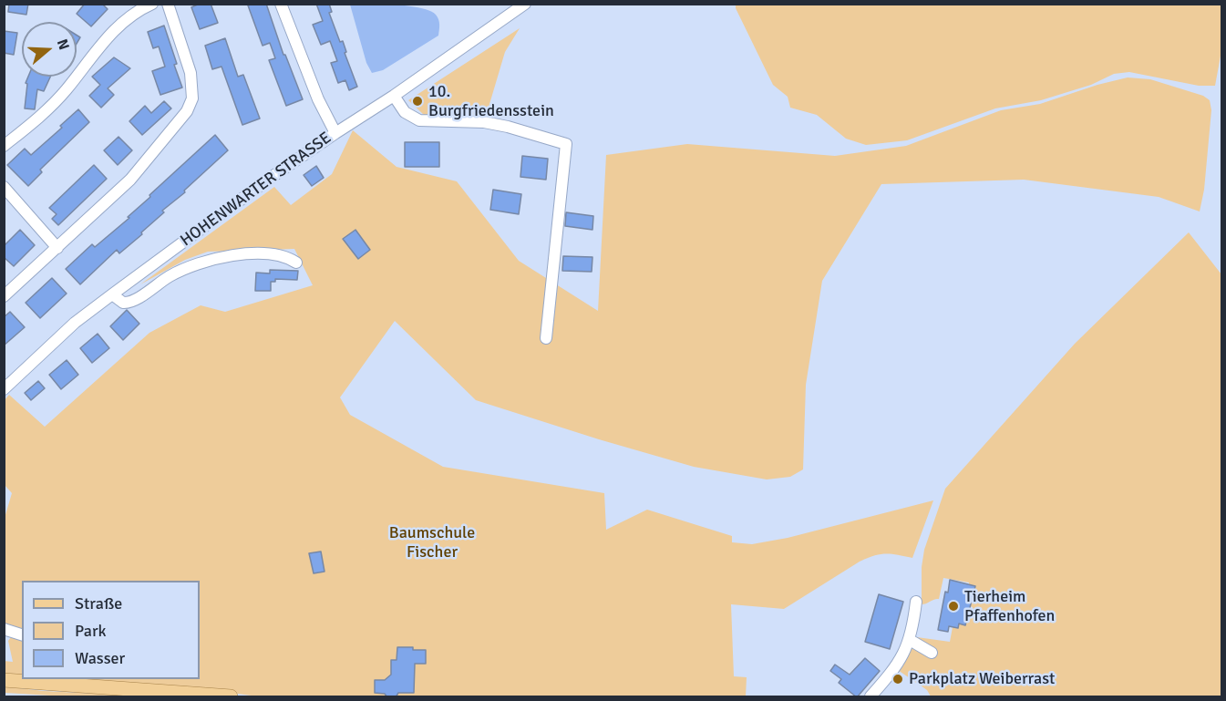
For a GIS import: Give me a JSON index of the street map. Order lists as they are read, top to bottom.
{
  "streets": {
    "street": ["HOHENWARTER STRASSE"]
  },
  "parks": ["Baumschule Fischer"],
  "places": ["10. Burgfriedensstein", "Tierheim Pfaffenhofen", "Parkplatz Weiberrast"],
  "legend": ["Straße", "Park", "Wasser"],
  "north": "right"
}
